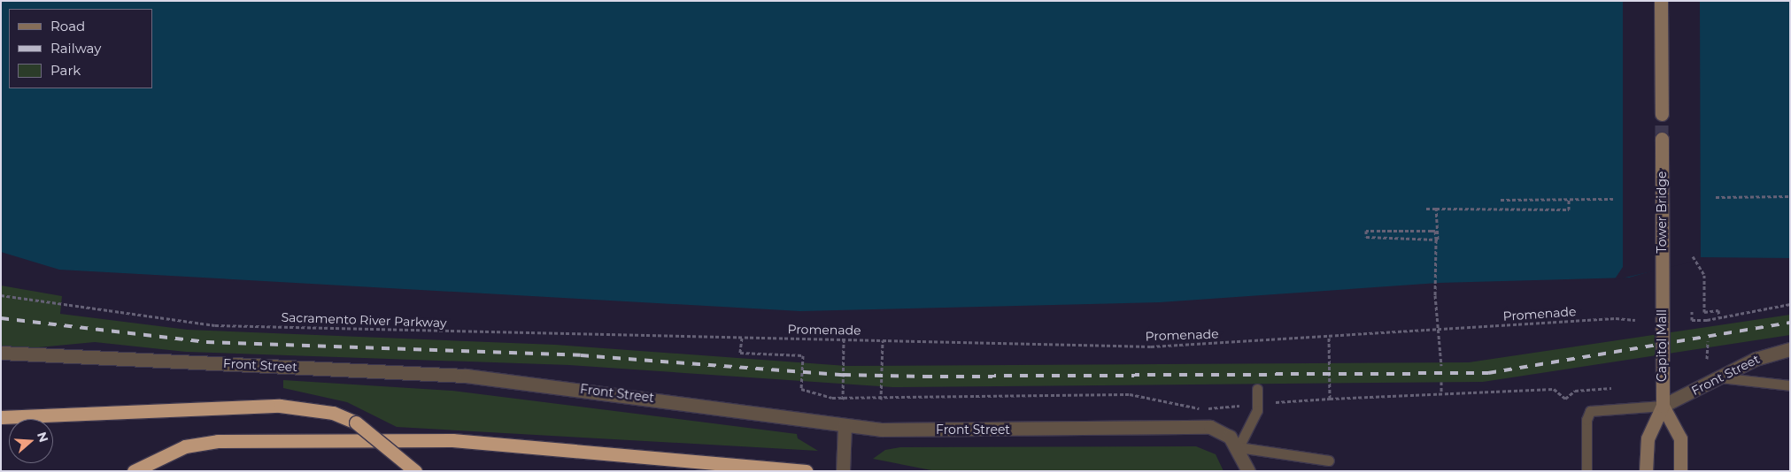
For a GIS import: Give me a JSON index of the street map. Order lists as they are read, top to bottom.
{
  "streets": {
    "main road": ["Tower Bridge", "Capitol Mall"],
    "street": ["Front Street"],
    "path": ["Promenade", "Sacramento River Parkway"]
  },
  "crossings": [
    ["Tower Bridge", "Capitol Mall"],
    ["Promenade", "Sacramento River Parkway"],
    ["Capitol Mall", "Front Street"]
  ],
  "legend": ["Road", "Railway", "Park"],
  "north": "right"
}
